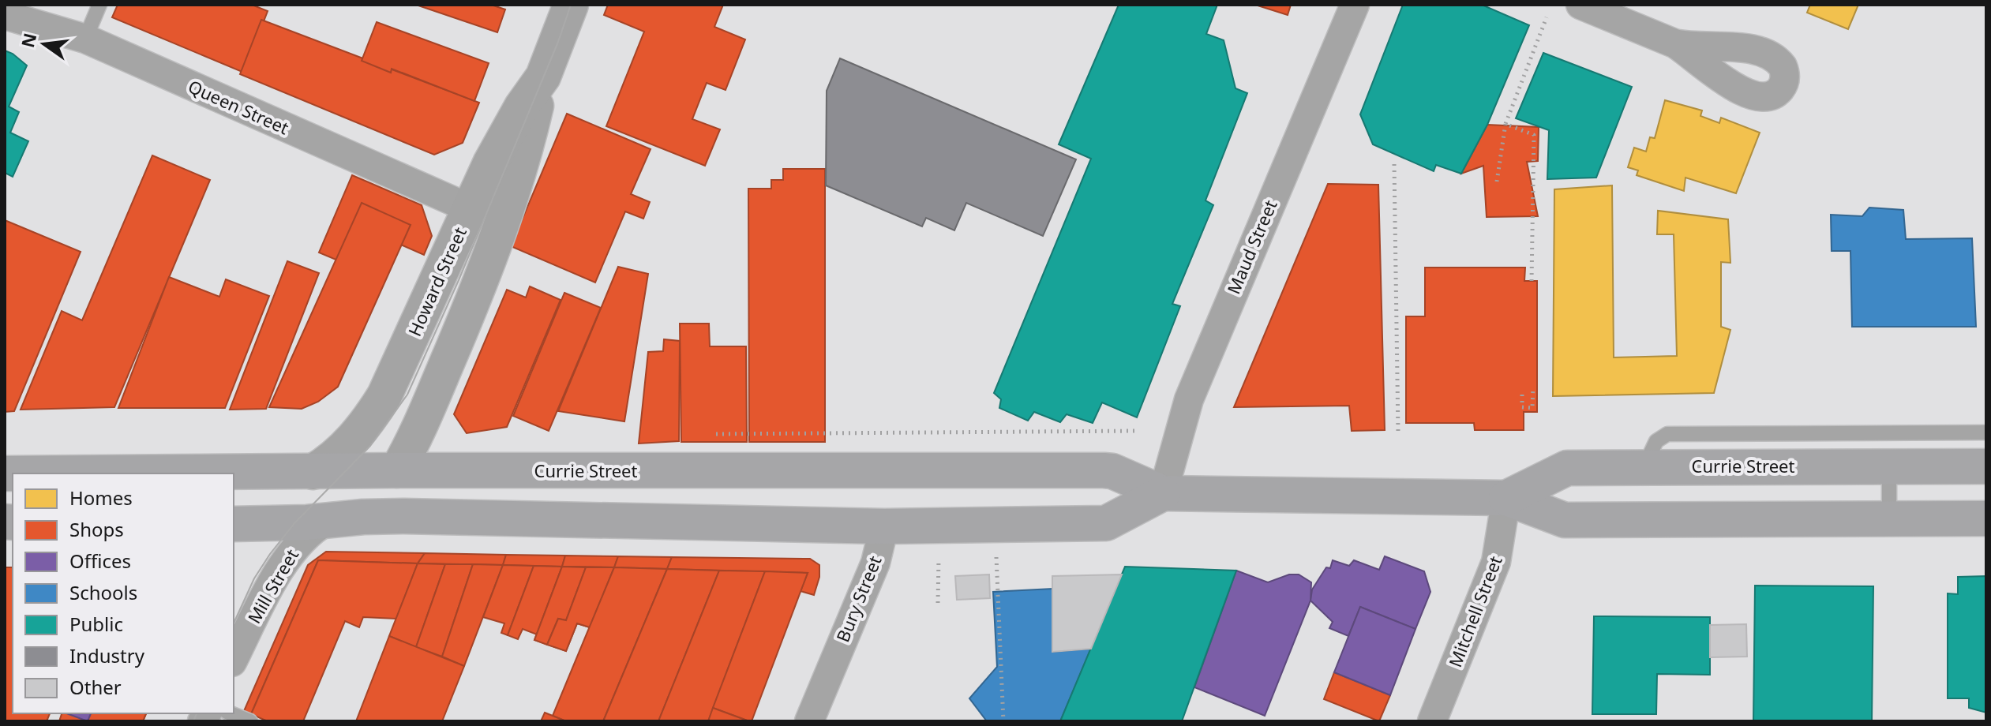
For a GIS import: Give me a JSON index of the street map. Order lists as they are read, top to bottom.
{
  "streets": {
    "main road": ["Howard Street", "Currie Street", "Bury Street"],
    "street": [
      "Queen Street",
      "Maud Street",
      "Mill Street",
      "Mitchell Street"
    ]
  },
  "crossings": [
    ["Queen Street", "Howard Street"],
    ["Maud Street", "Currie Street"],
    ["Howard Street", "Currie Street"],
    ["Currie Street", "Mill Street"],
    ["Currie Street", "Bury Street"],
    ["Currie Street", "Mitchell Street"]
  ],
  "legend": [
    "Homes",
    "Shops",
    "Offices",
    "Schools",
    "Public",
    "Industry",
    "Other"
  ],
  "north": "left"
}
